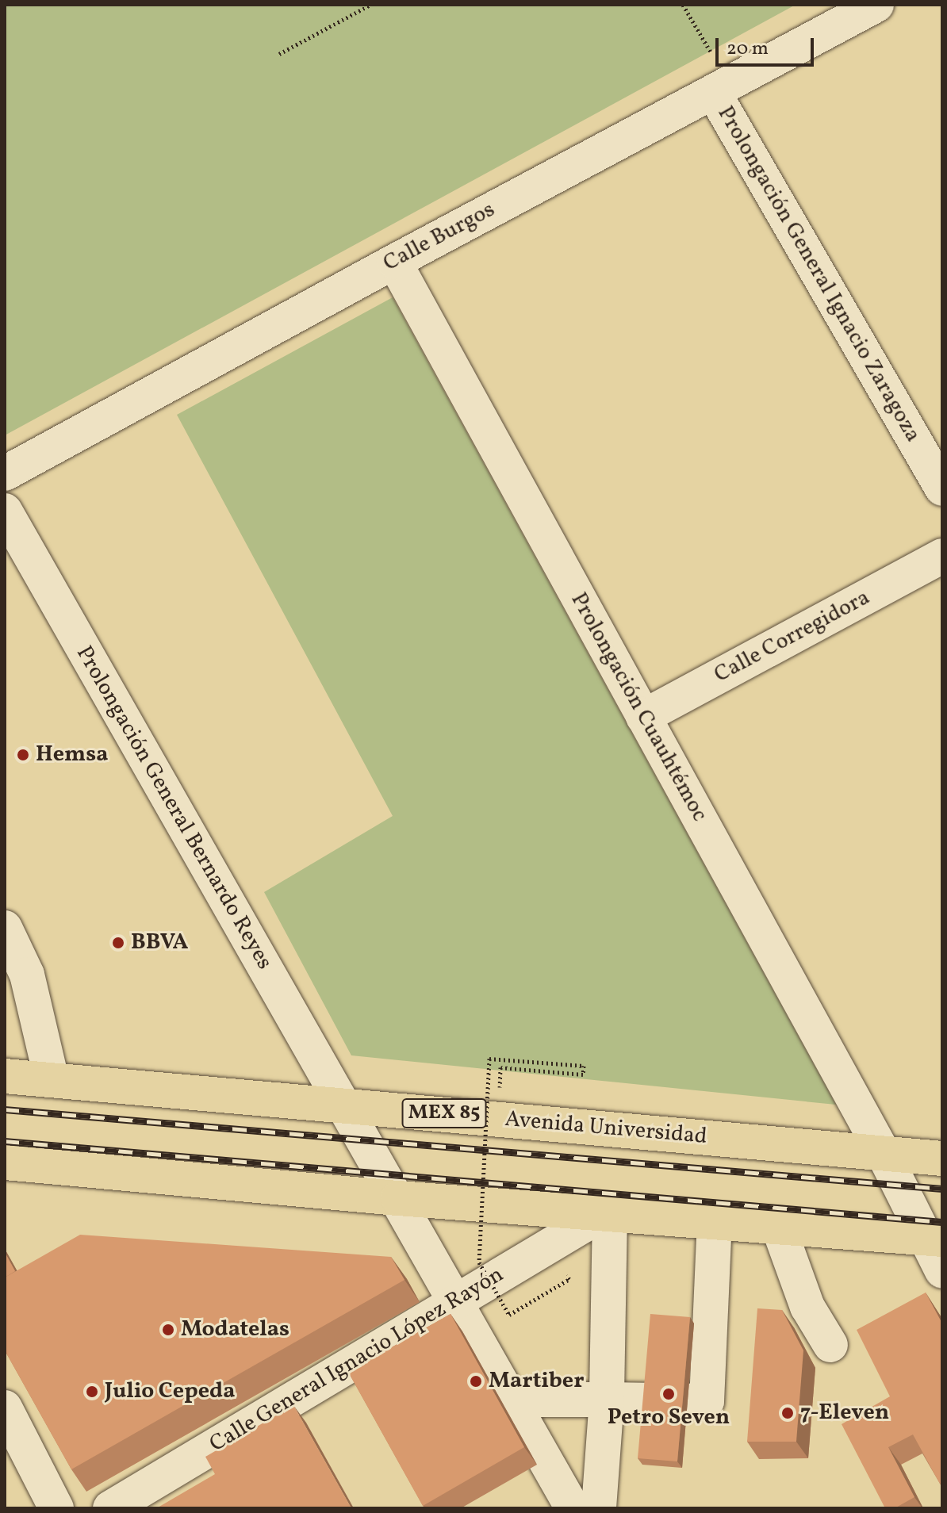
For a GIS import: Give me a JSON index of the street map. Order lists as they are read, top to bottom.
{
  "streets": {
    "highway": ["MEX 85", "Avenida Universidad"],
    "street": [
      "Calle Burgos",
      "Prolongación General Ignacio Zaragoza",
      "Calle Corregidora",
      "Prolongación Cuauhtémoc",
      "Prolongación General Bernardo Reyes",
      "Calle General Ignacio López Rayón"
    ]
  },
  "crossings": [
    ["Calle Burgos", "Prolongación General Ignacio Zaragoza"],
    ["Calle Burgos", "Prolongación Cuauhtémoc"],
    ["Calle Corregidora", "Prolongación Cuauhtémoc"],
    ["Prolongación Cuauhtémoc", "Avenida Universidad"],
    ["Prolongación General Bernardo Reyes", "Avenida Universidad"],
    ["Prolongación General Bernardo Reyes", "Calle General Ignacio López Rayón"]
  ],
  "places": [
    "Hemsa",
    "BBVA",
    "Modatelas",
    "Martiber",
    "Julio Cepeda",
    "Petro Seven",
    "7-Eleven"
  ],
  "scale_bar": "20 m"
}
